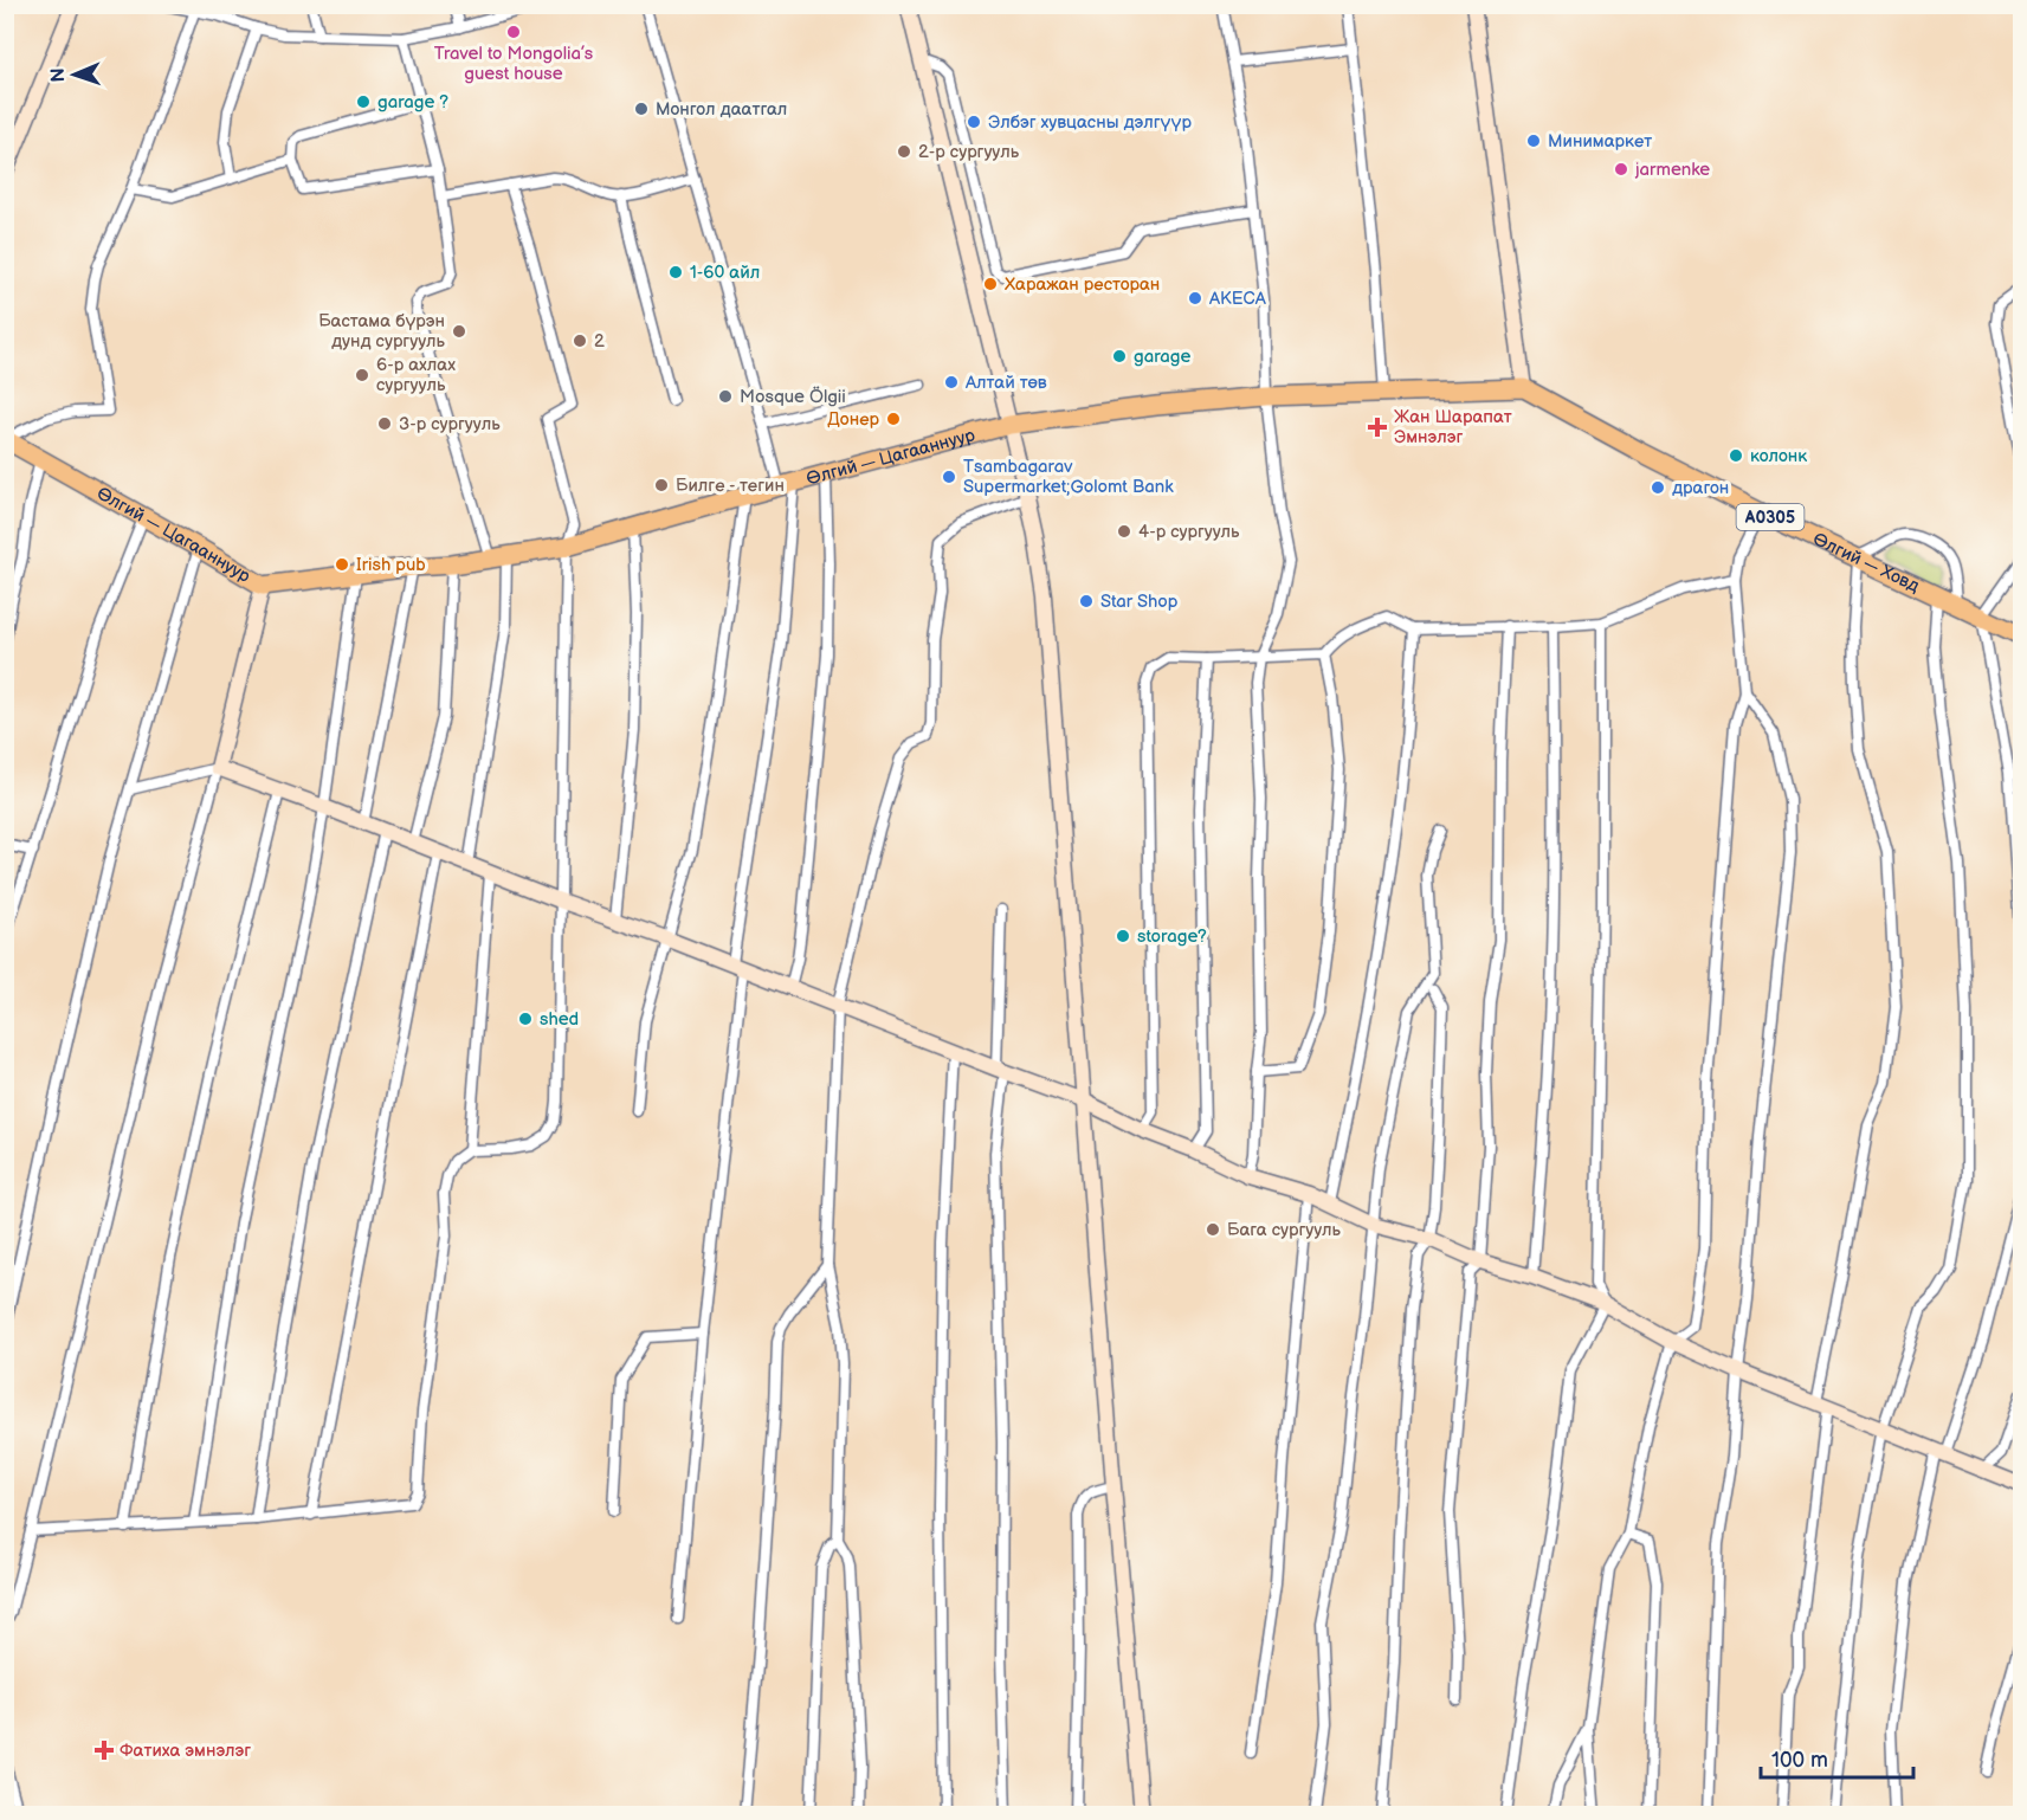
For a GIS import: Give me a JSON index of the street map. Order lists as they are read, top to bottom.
{
  "streets": {
    "highway": ["Өлгий — Цагааннуур", "A0305", "Өлгий — Ховд"]
  },
  "crossings": [
    ["Өлгий — Цагааннуур", "Өлгий — Ховд"]
  ],
  "places": {
    "other": [
      "Travel to Mongolia’s guest house",
      "garage ?",
      "Монгол даатгал",
      "Элбэг хувцасны дэлгүүр",
      "Минимаркет",
      "2-р сургууль",
      "jarmenke",
      "1-60 айл",
      "Харажан ресторан",
      "АКЕСА",
      "Бастама бүрэн дунд сургууль",
      "2",
      "garage",
      "6-р ахлах сургууль",
      "Алтай төв",
      "Mosque Ölgii",
      "Донер",
      "3-р сургууль",
      "колонк",
      "Tsambagarav Supermarket;Golomt Bank",
      "Билге - тегин",
      "драгон",
      "4-р сургууль",
      "Irish pub",
      "Star Shop",
      "storage?",
      "shed",
      "Бага сургууль"
    ],
    "health": ["Жан Шарапат Эмнэлэг", "Фатиха эмнэлэг"]
  },
  "scale_bar": "100 m",
  "north": "left"
}
